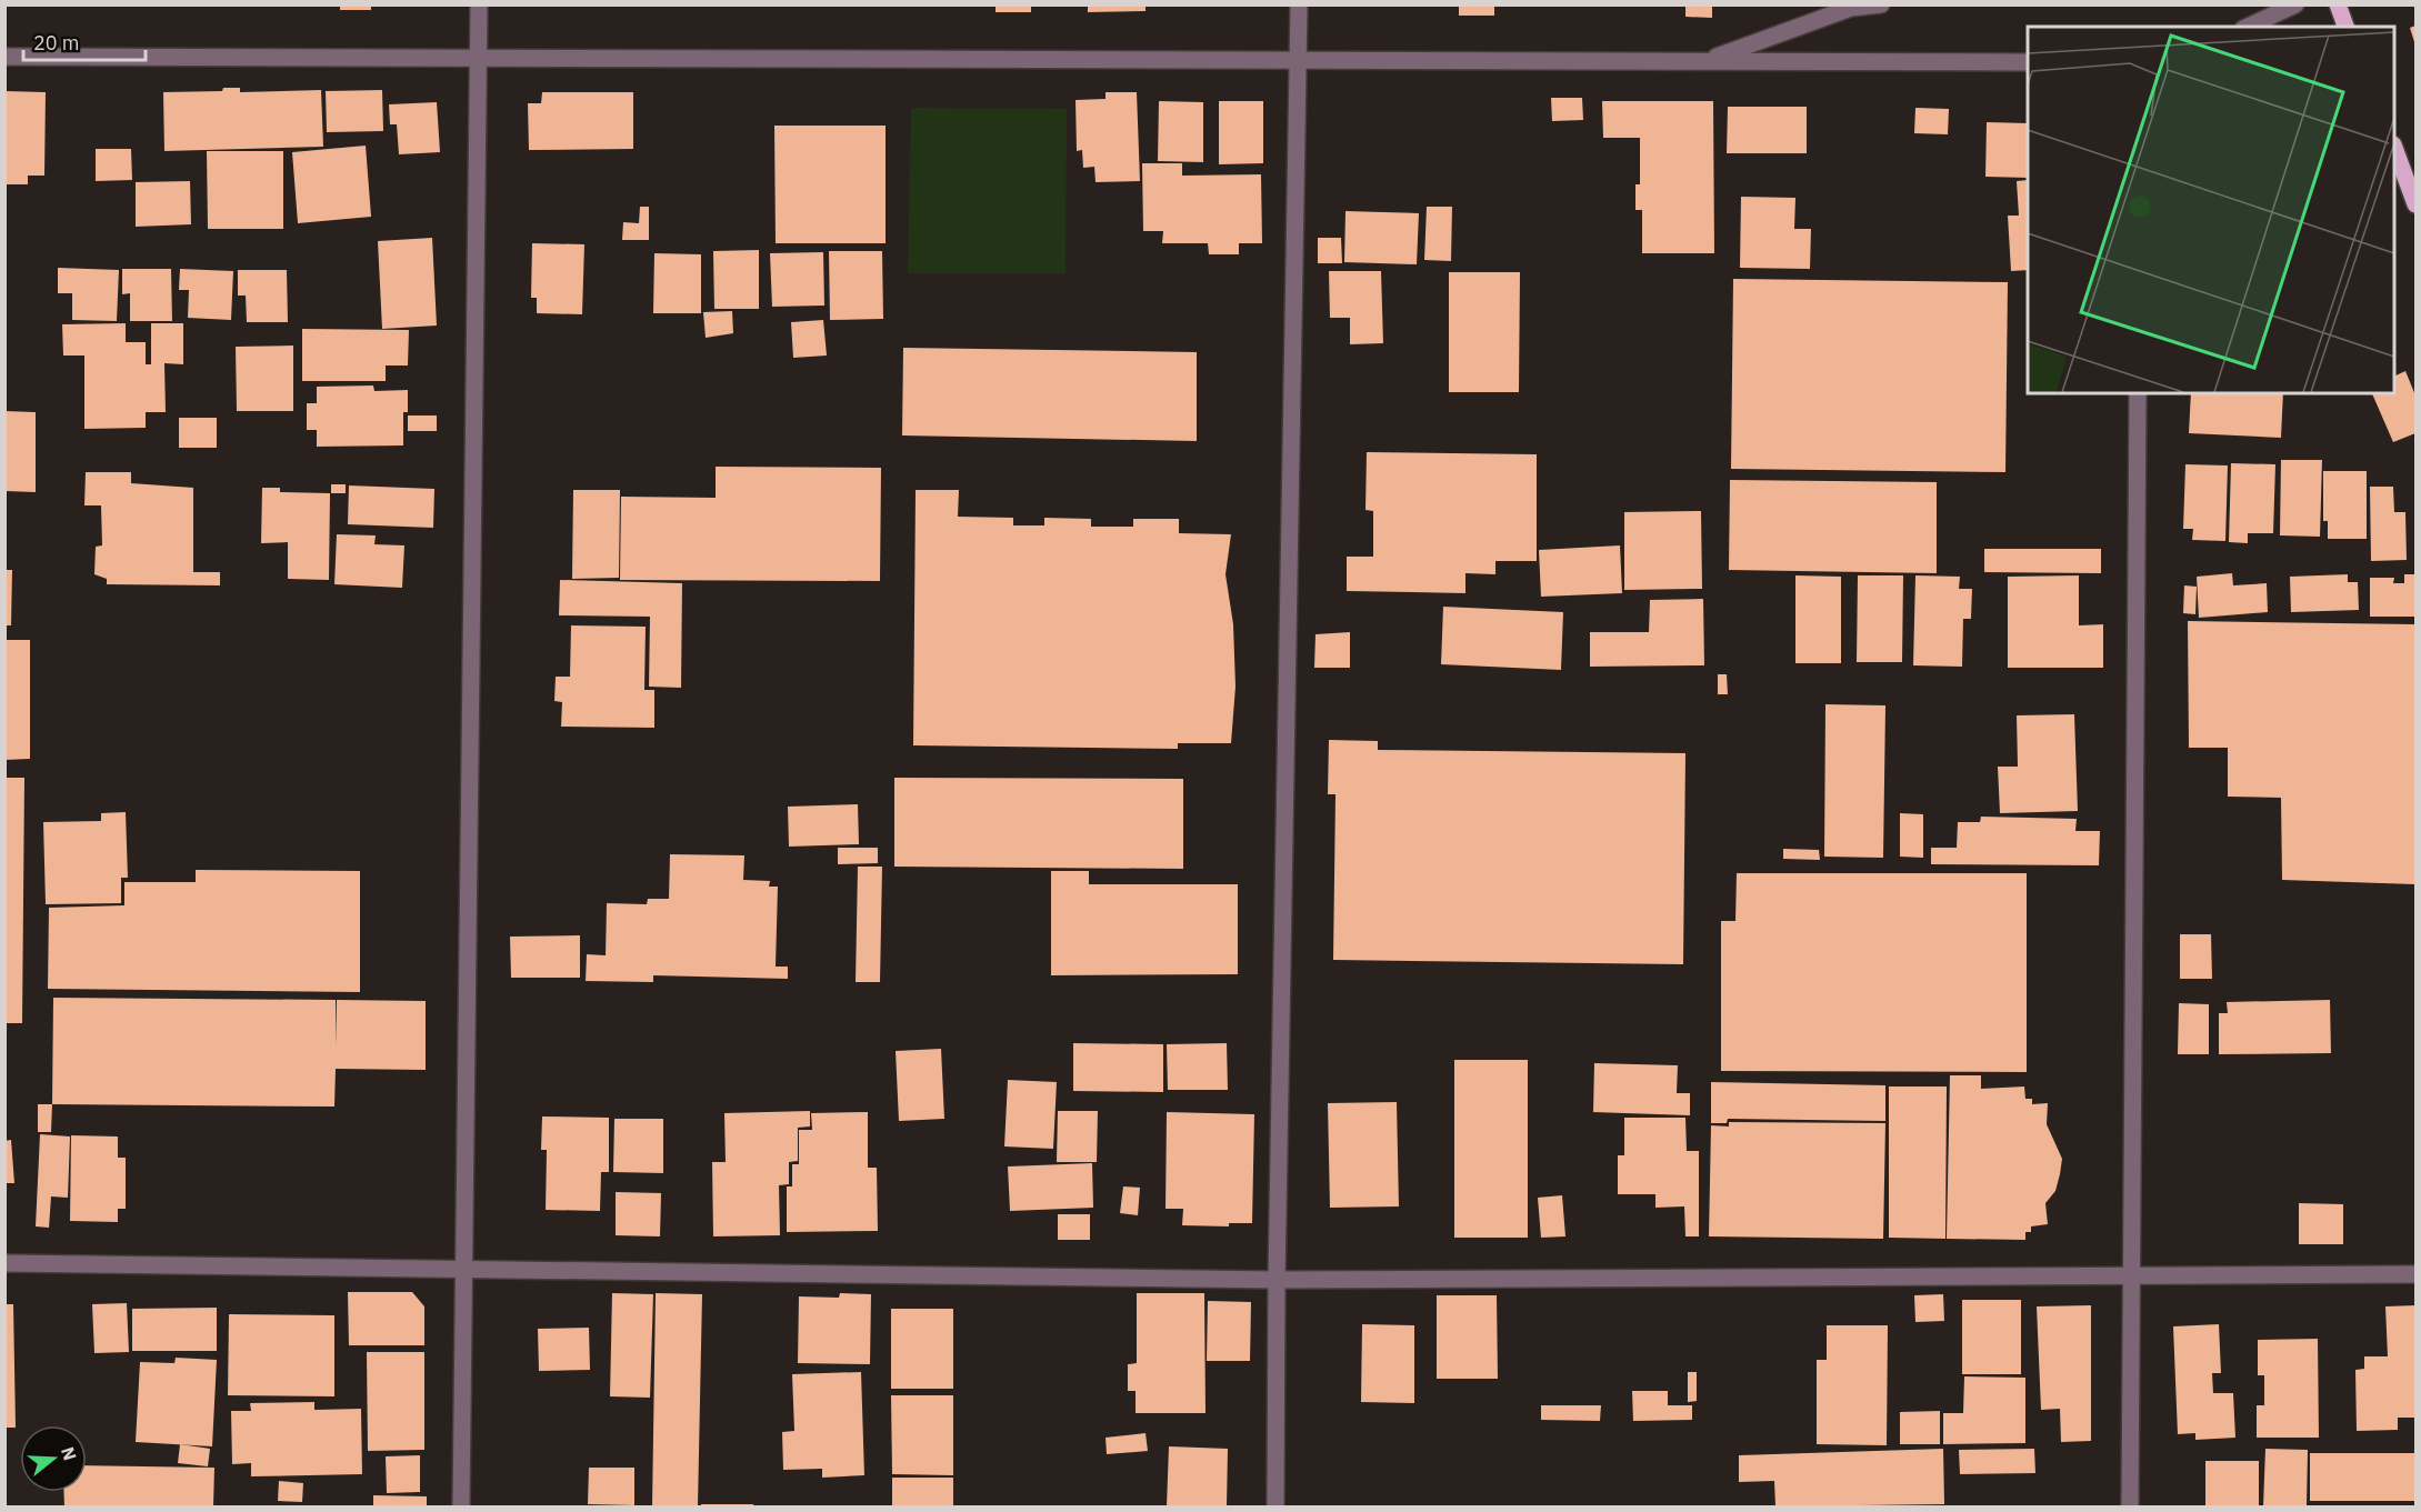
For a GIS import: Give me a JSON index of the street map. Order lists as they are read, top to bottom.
{
  "scale_bar": "20 m",
  "north": "right"
}
